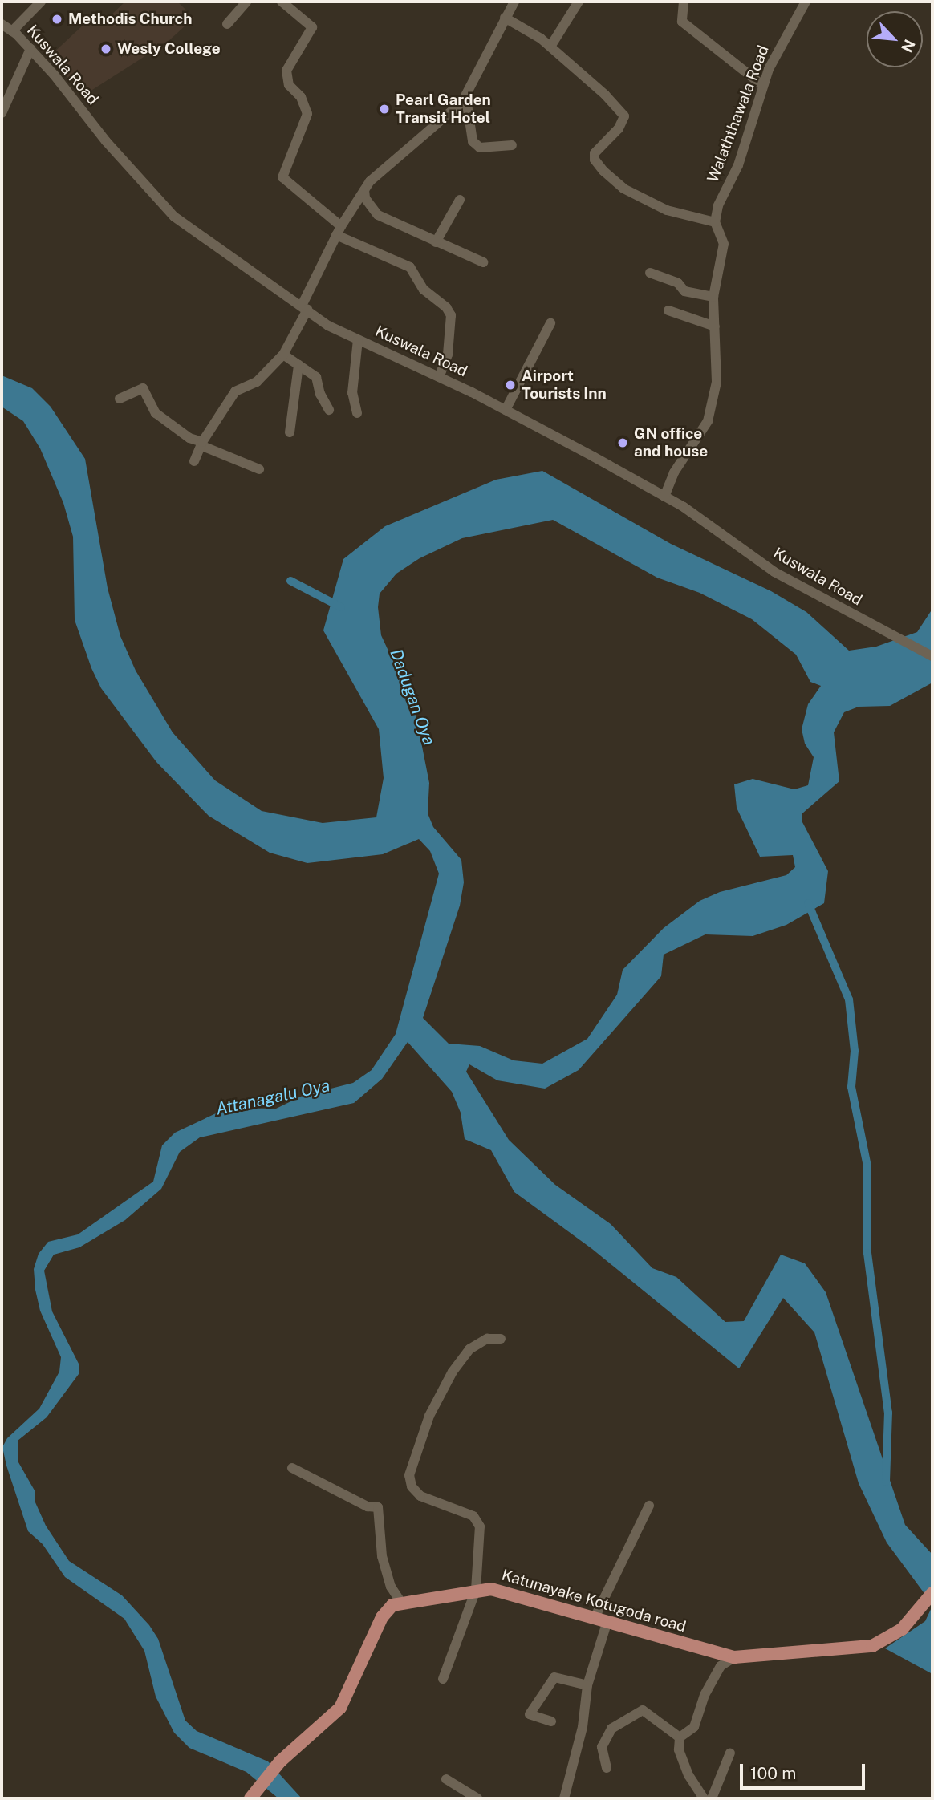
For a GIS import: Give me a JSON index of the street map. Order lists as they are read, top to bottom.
{
  "streets": {
    "main road": ["Katunayake Kotugoda road"],
    "street": ["Kuswala Road", "Walaththawala Road"]
  },
  "water": ["Dadugan Oya", "Attanagalu Oya"],
  "places": [
    "Methodis Church",
    "Wesly College",
    "Pearl Garden Transit Hotel",
    "Airport Tourists Inn",
    "GN office and house"
  ],
  "scale_bar": "100 m",
  "north": "bottom right"
}
